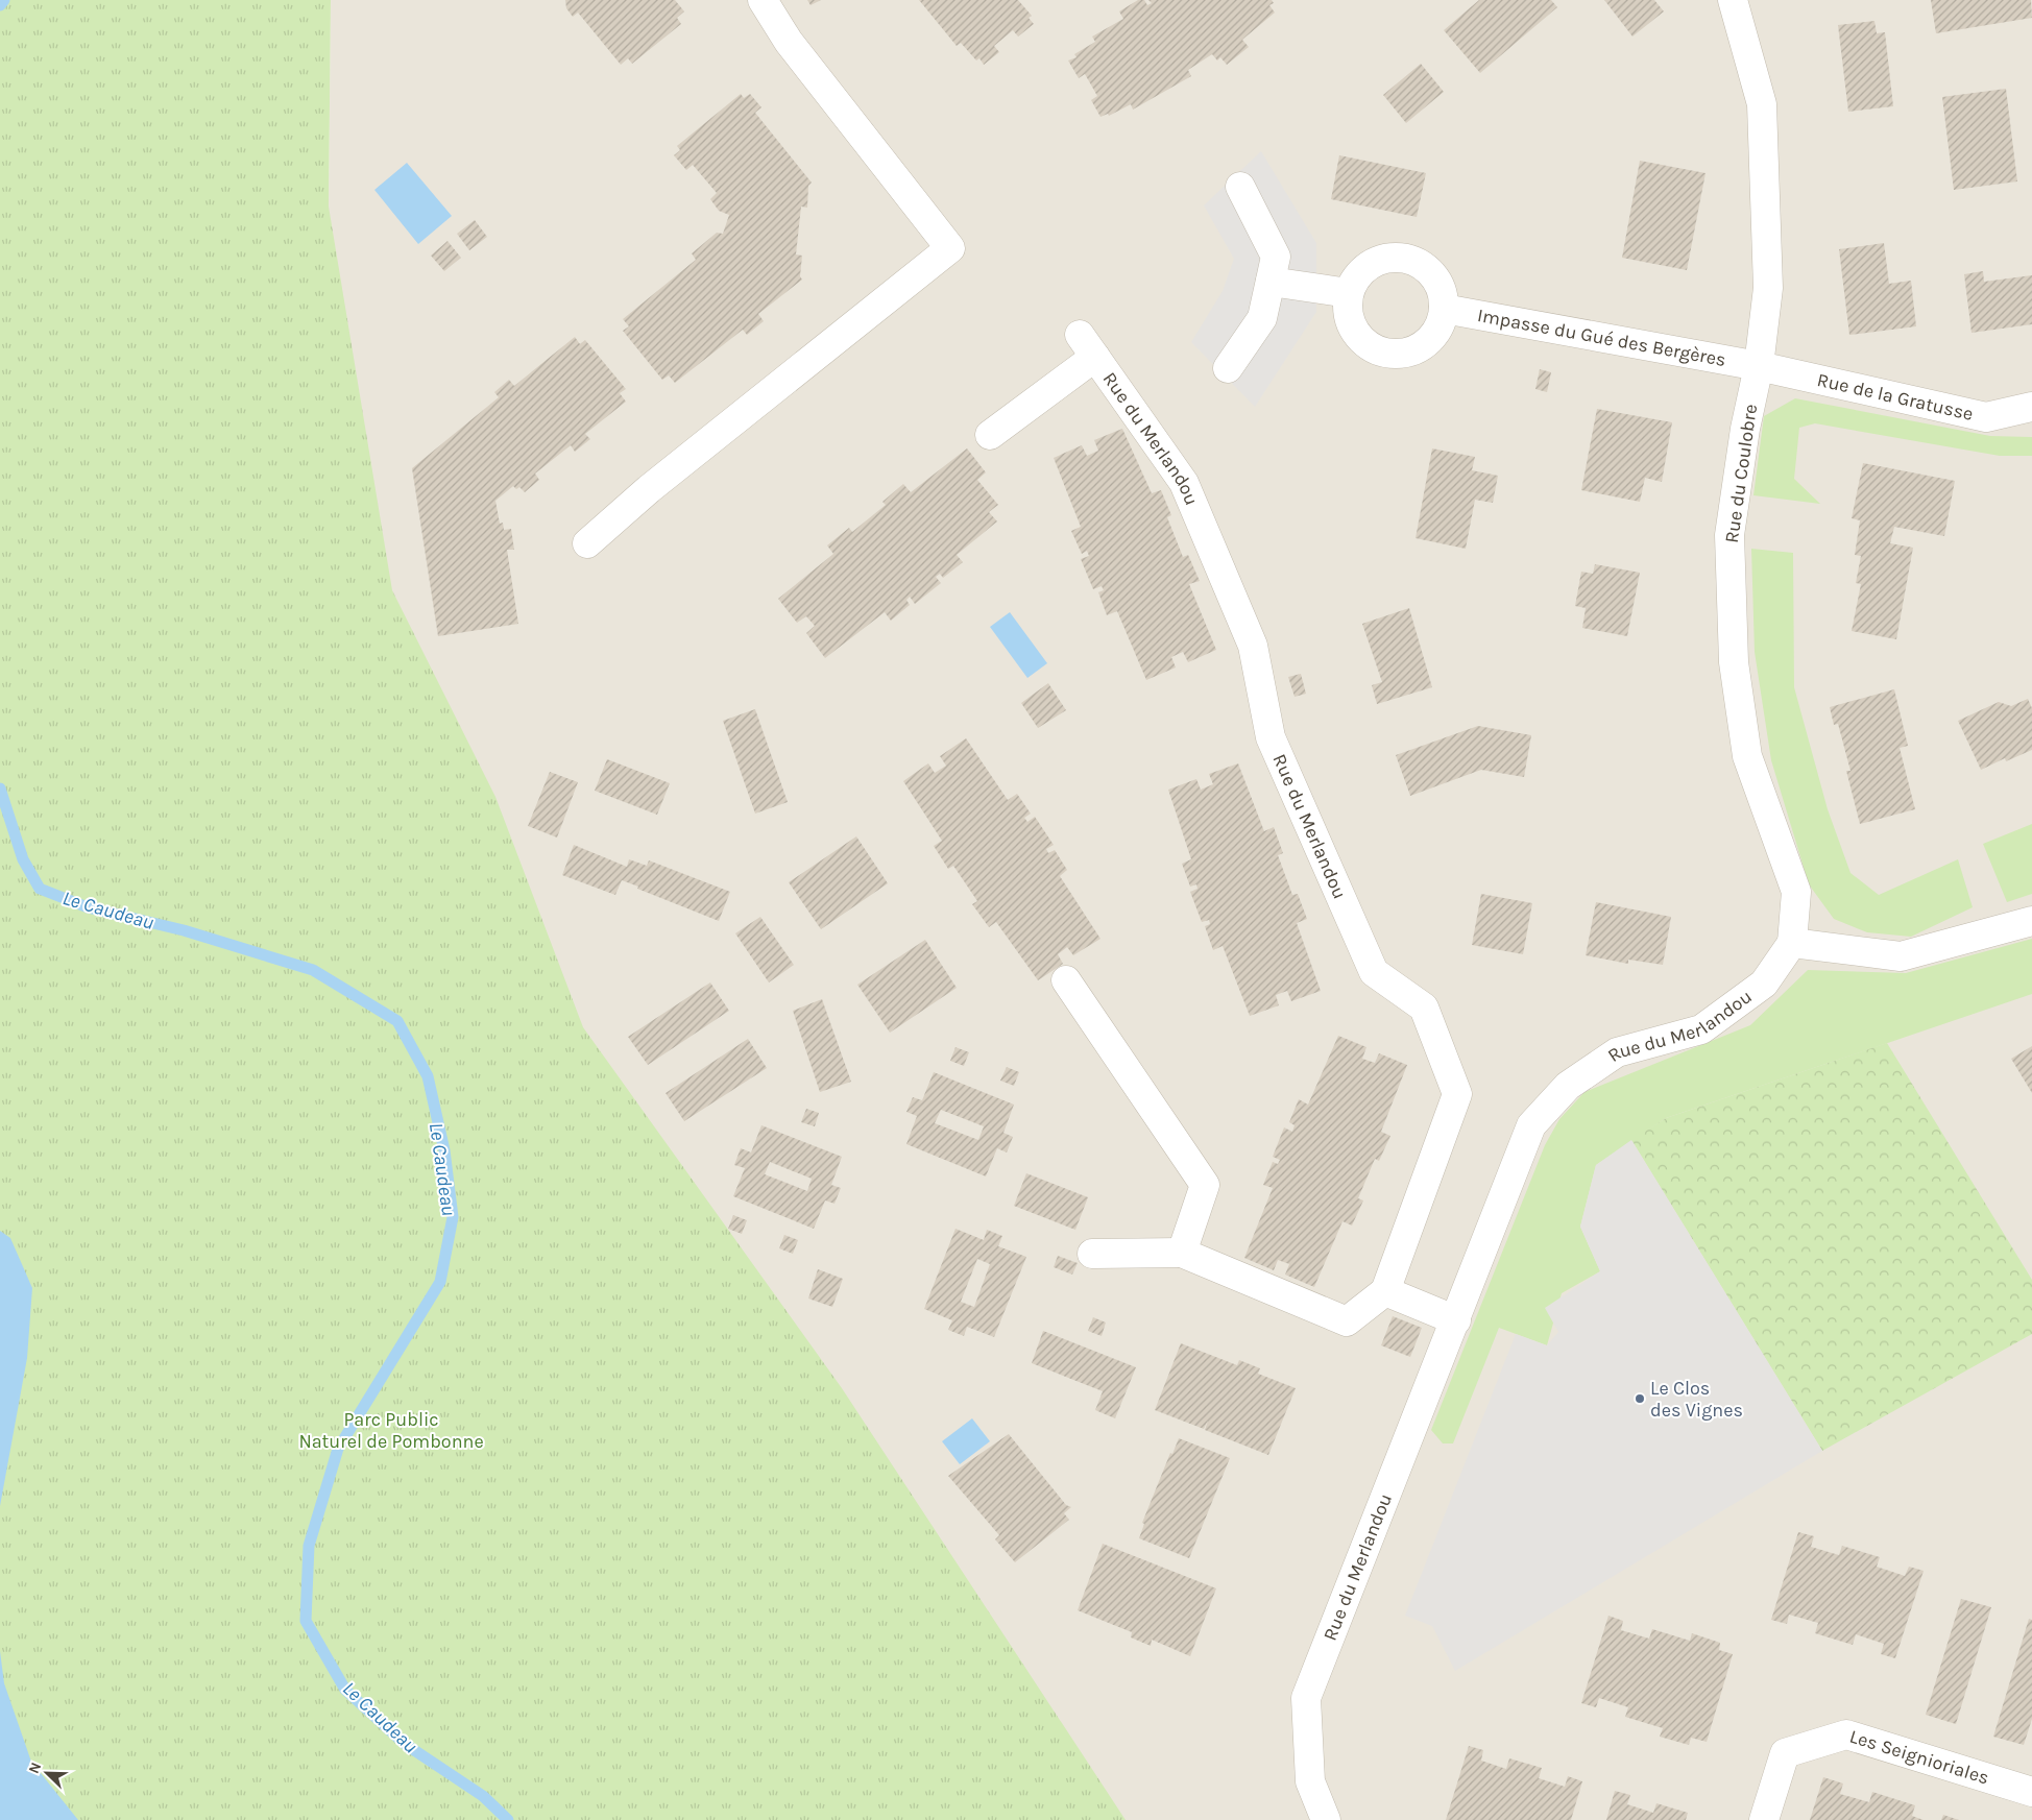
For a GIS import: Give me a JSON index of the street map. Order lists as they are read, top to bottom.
{
  "streets": {
    "street": [
      "Impasse du Gué des Bergères",
      "Rue de la Gratusse",
      "Rue du Merlandou",
      "Rue du Coulobre",
      "Les Seignioriales"
    ]
  },
  "crossings": [
    ["Impasse du Gué des Bergères", "Rue de la Gratusse"],
    ["Impasse du Gué des Bergères", "Rue du Coulobre"],
    ["Rue de la Gratusse", "Rue du Coulobre"],
    ["Rue du Merlandou", "Rue du Coulobre"]
  ],
  "water": ["Le Caudeau"],
  "parks": ["Parc Public Naturel de Pombonne"],
  "places": ["Le Clos des Vignes"],
  "north": "top left"
}
